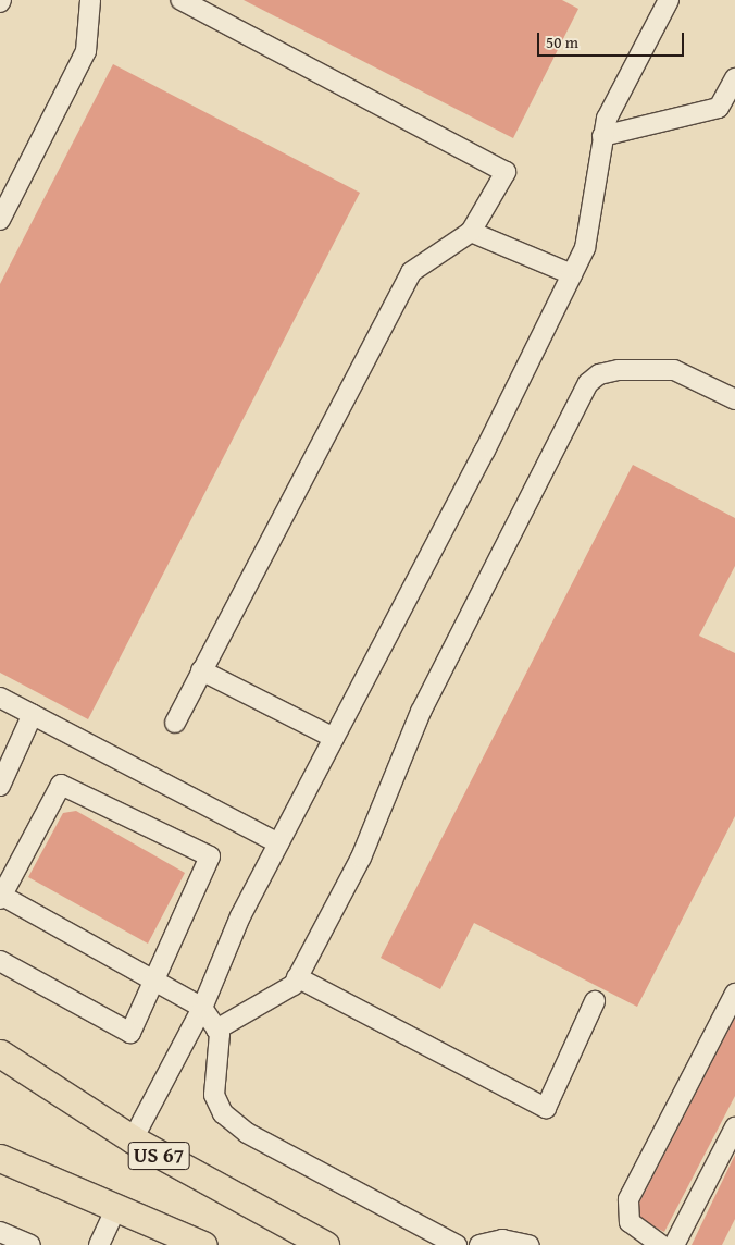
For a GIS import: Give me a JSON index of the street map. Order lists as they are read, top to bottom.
{
  "streets": {
    "highway": ["US 67"]
  },
  "scale_bar": "50 m"
}
